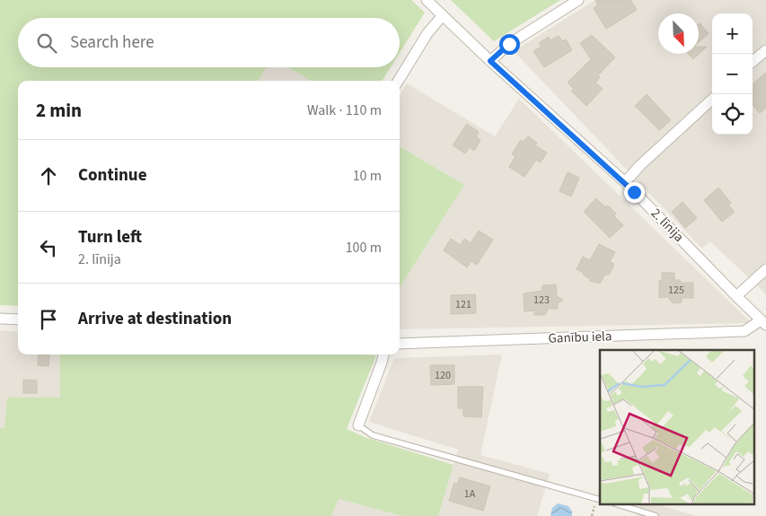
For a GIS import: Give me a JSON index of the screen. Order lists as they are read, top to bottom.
{
  "streets": {
    "street": ["2. līnija", "Ganību iela"]
  },
  "crossings": [
    ["2. līnija", "Ganību iela"]
  ],
  "house_numbers": [
    "125",
    "123",
    "121",
    "120",
    "1A"
  ],
  "north": "bottom right",
  "page": {
    "map_buttons": ["+", "−"],
    "search": "Search here",
    "heading": ["2 min", "Walk · 110 m"],
    "list": [
      ["Continue", "10 m"],
      ["Turn left", "2. līnija", "100 m"],
      "Arrive at destination"
    ]
  }
}
